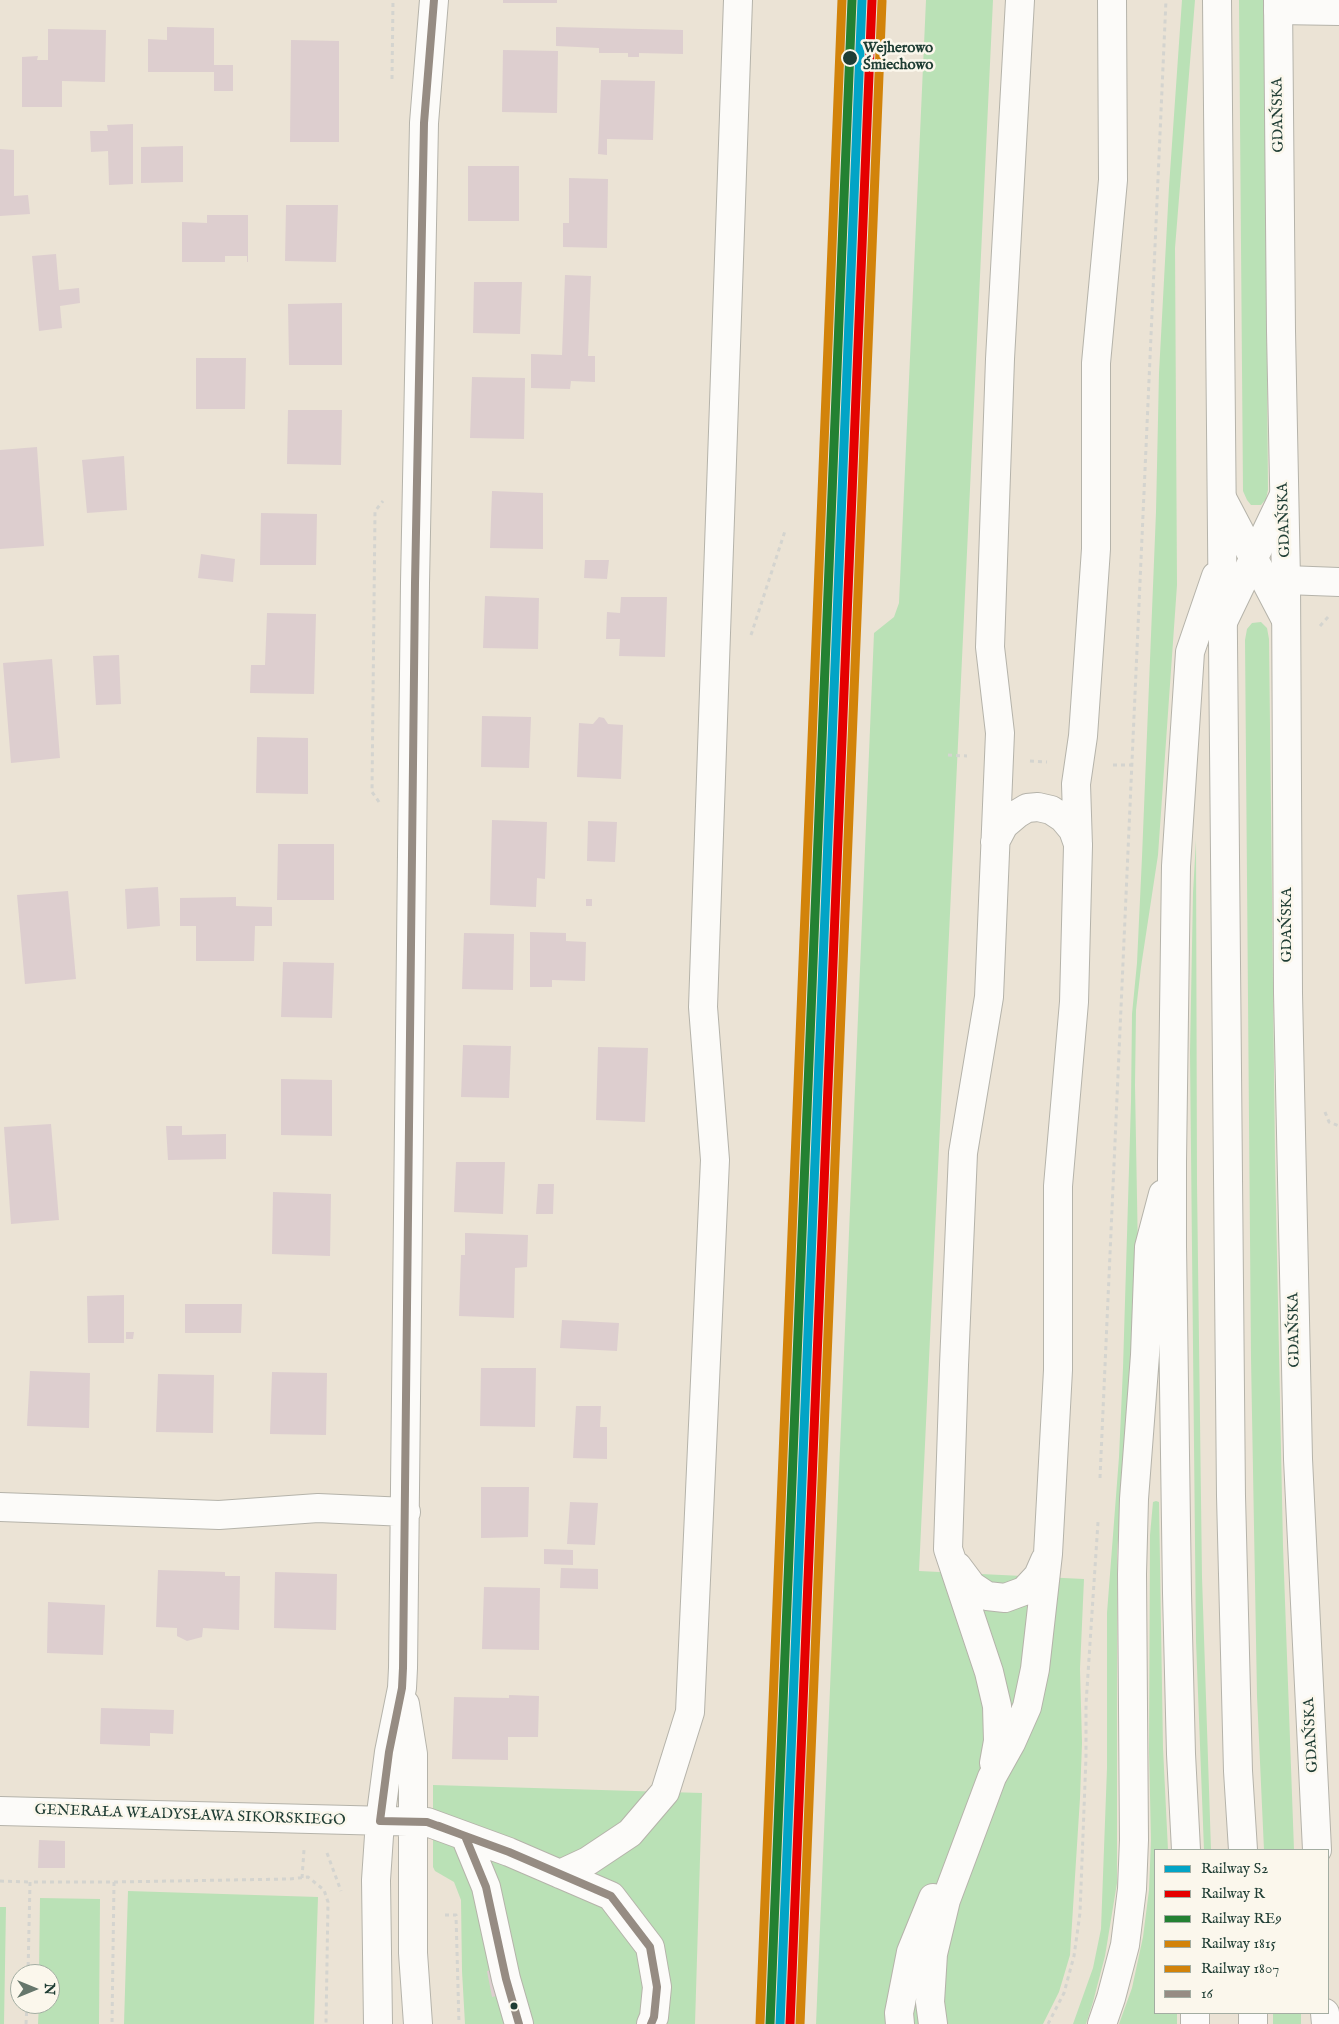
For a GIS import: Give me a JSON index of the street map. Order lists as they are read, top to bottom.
{
  "streets": {
    "main road": ["GDAŃSKA", "GENERAŁA WŁADYSŁAWA SIKORSKIEGO"]
  },
  "places": ["Wejherowo Śmiechowo"],
  "lines": [
    "rail line S2",
    "rail line R",
    "rail line RE9",
    "rail line 1807",
    "transit line 16",
    "rail line 1815"
  ],
  "legend": [
    "Railway S2",
    "Railway R",
    "Railway RE9",
    "Railway 1815",
    "Railway 1807",
    "16"
  ],
  "north": "right"
}
